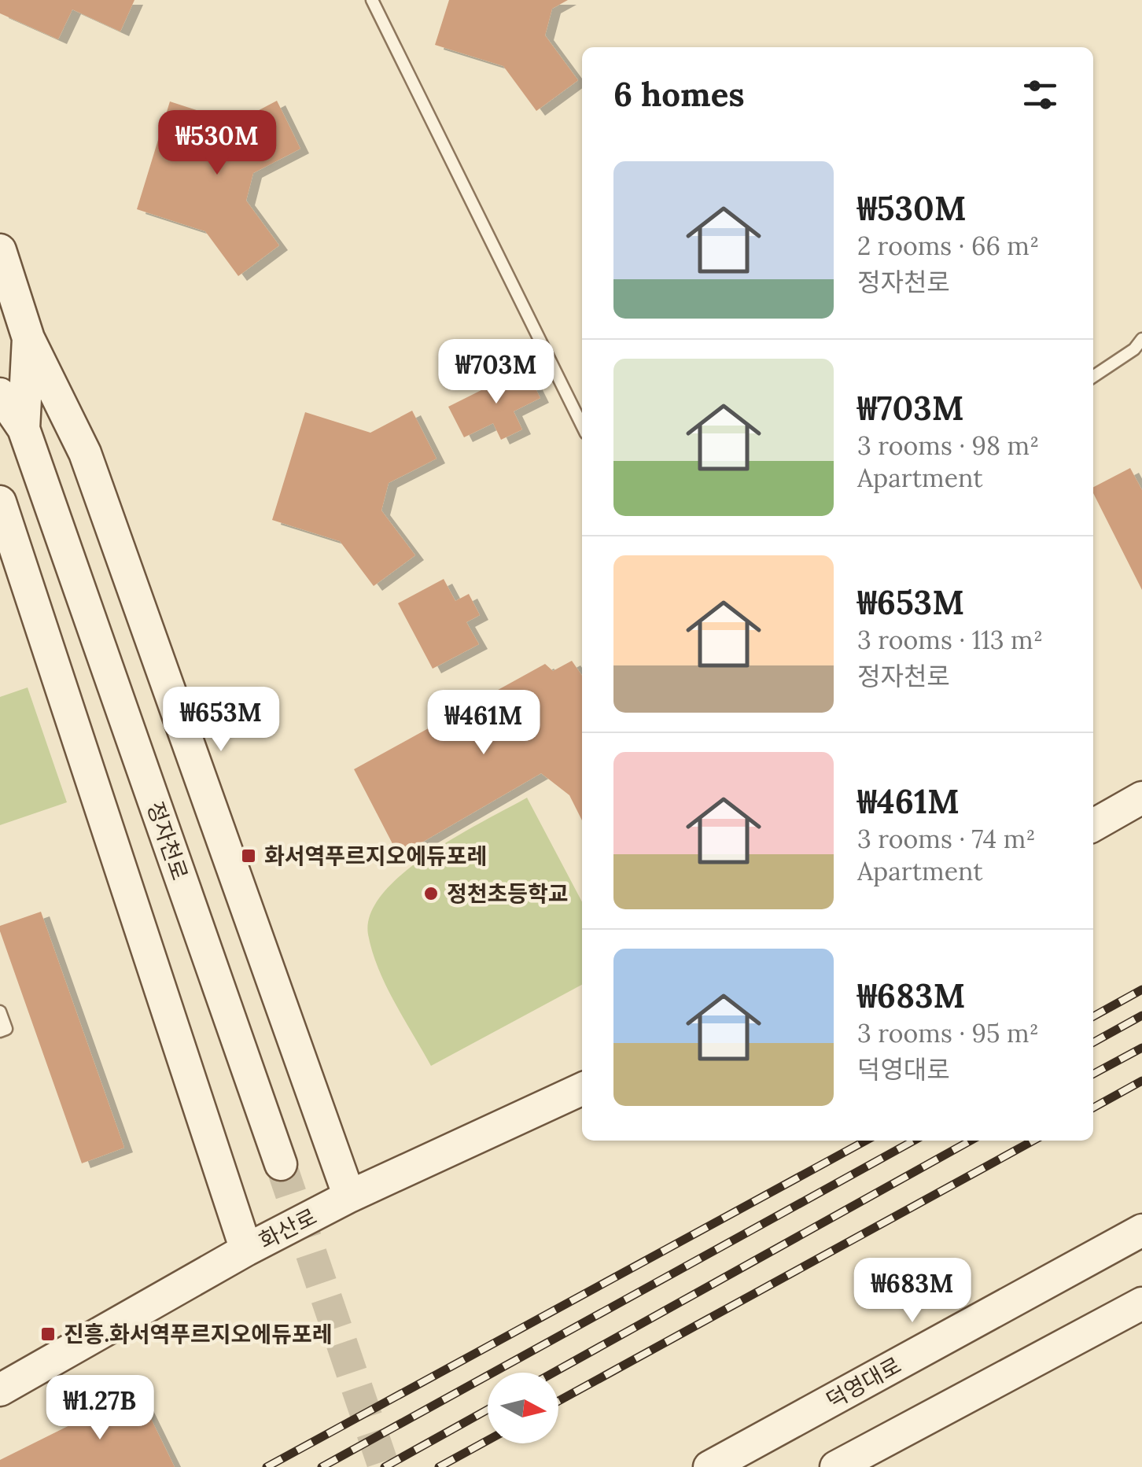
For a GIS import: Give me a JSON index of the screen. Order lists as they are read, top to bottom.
{
  "streets": {
    "street": ["정자천로", "화산로", "덕영대로"]
  },
  "places": {
    "transit": ["화서역푸르지오에듀포레", "진흥.화서역푸르지오에듀포레"],
    "other": ["정천초등학교"]
  },
  "north": "right",
  "page": {
    "heading": "6 homes",
    "price": [
      "₩530M",
      "₩703M",
      "₩653M",
      "₩461M",
      "₩683M",
      "₩1.27B"
    ],
    "list": [
      {
        "name": "₩530M",
        "note": "2 rooms · 66 m² · 정자천로"
      },
      {
        "name": "₩703M",
        "note": "3 rooms · 98 m² · Apartment"
      },
      {
        "name": "₩653M",
        "note": "3 rooms · 113 m² · 정자천로"
      },
      {
        "name": "₩461M",
        "note": "3 rooms · 74 m² · Apartment"
      },
      {
        "name": "₩683M",
        "note": "3 rooms · 95 m² · 덕영대로"
      }
    ]
  }
}
